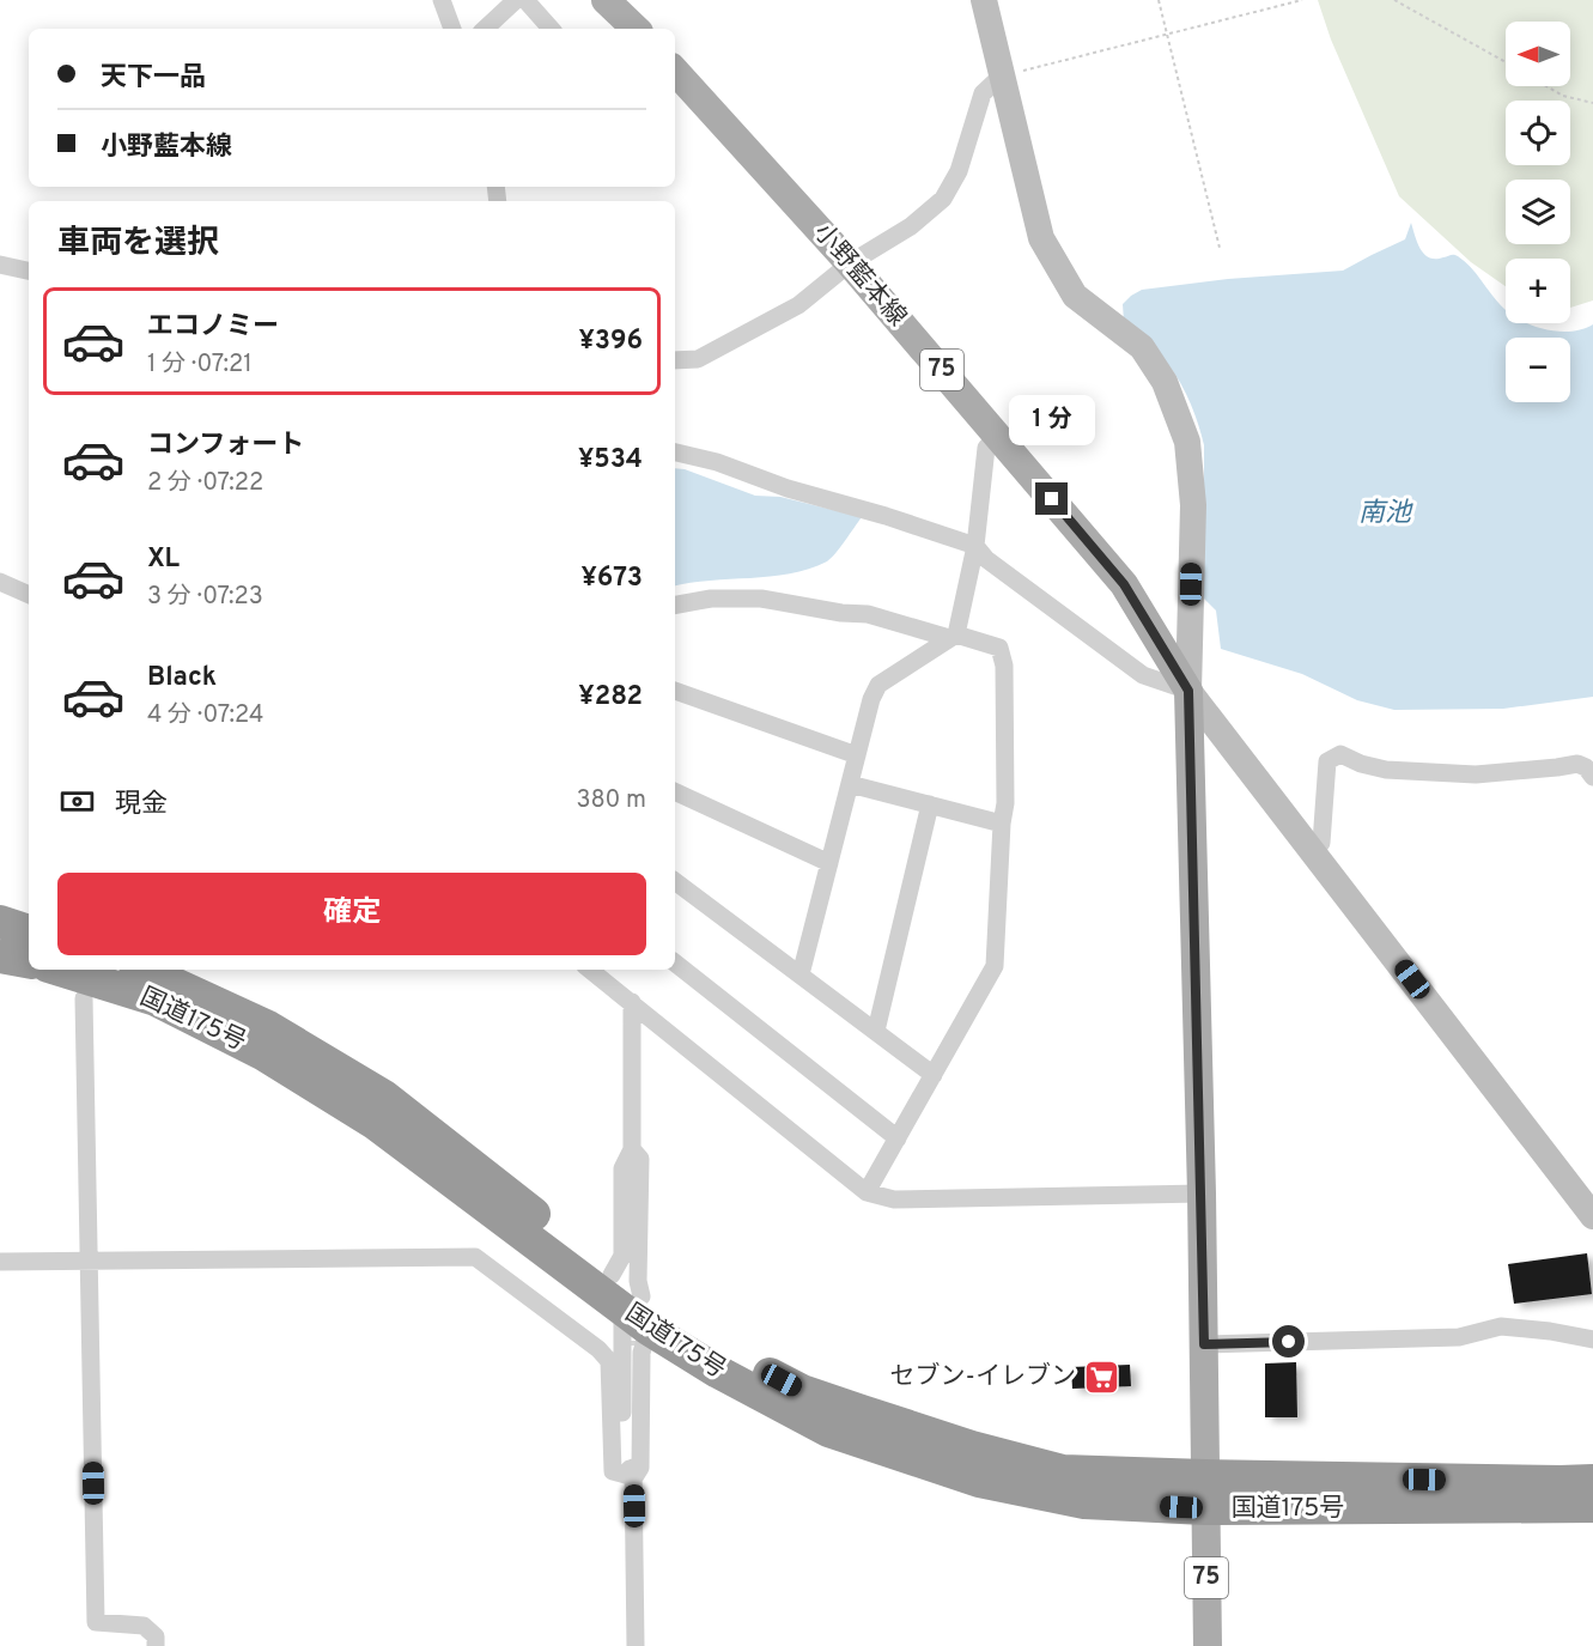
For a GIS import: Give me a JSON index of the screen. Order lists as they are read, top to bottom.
{
  "streets": {
    "highway": ["国道175号"],
    "main road": ["小野藍本線", "75"]
  },
  "crossings": [
    ["小野藍本線", "国道175号"]
  ],
  "water": ["南池"],
  "places": {
    "supermarket": ["セブン-イレブン"]
  },
  "north": "left",
  "page": {
    "map_buttons": ["+", "−"],
    "banner": ["天下一品", "小野藍本線"],
    "heading": "車両を選択",
    "list": [
      {
        "name": "エコノミー",
        "note": "1 分 · 07:21",
        "value": "¥396"
      },
      {
        "name": "コンフォート",
        "note": "2 分 · 07:22",
        "value": "¥534"
      },
      {
        "name": "XL",
        "note": "3 分 · 07:23",
        "value": "¥673"
      },
      {
        "name": "Black",
        "note": "4 分 · 07:24",
        "value": "¥282"
      }
    ],
    "bubble": "1 分",
    "pay": ["現金", "380 m"],
    "buttons": "確定"
  }
}
